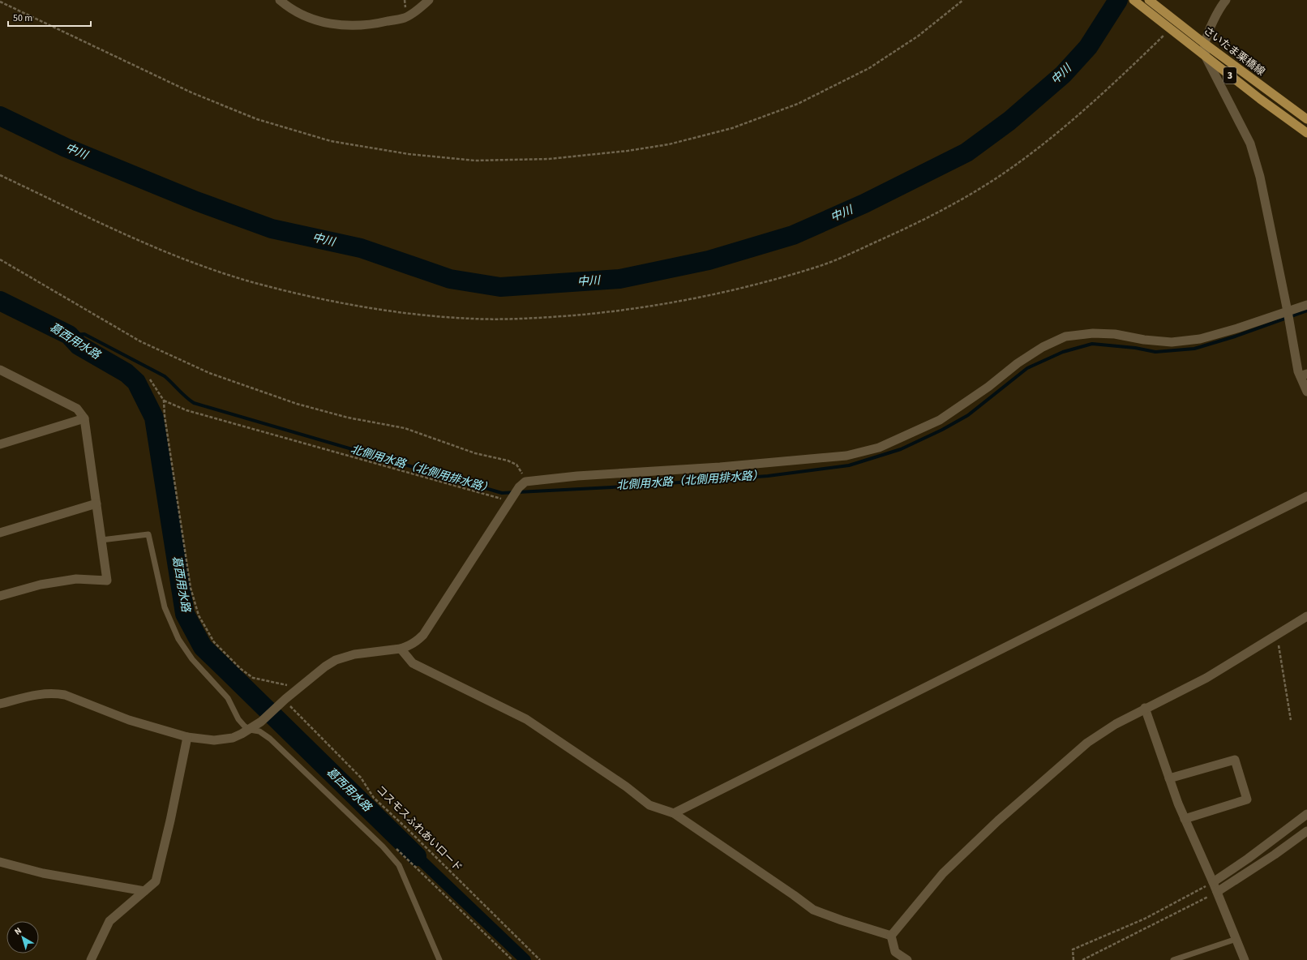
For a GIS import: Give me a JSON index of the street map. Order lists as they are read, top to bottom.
{
  "streets": {
    "main road": ["さいたま栗橋線", "3"],
    "path": ["コスモスふれあいロード"]
  },
  "water": ["中川", "葛西用水路", "北側用水路（北側用排水路）"],
  "scale_bar": "50 m",
  "north": "top left"
}
